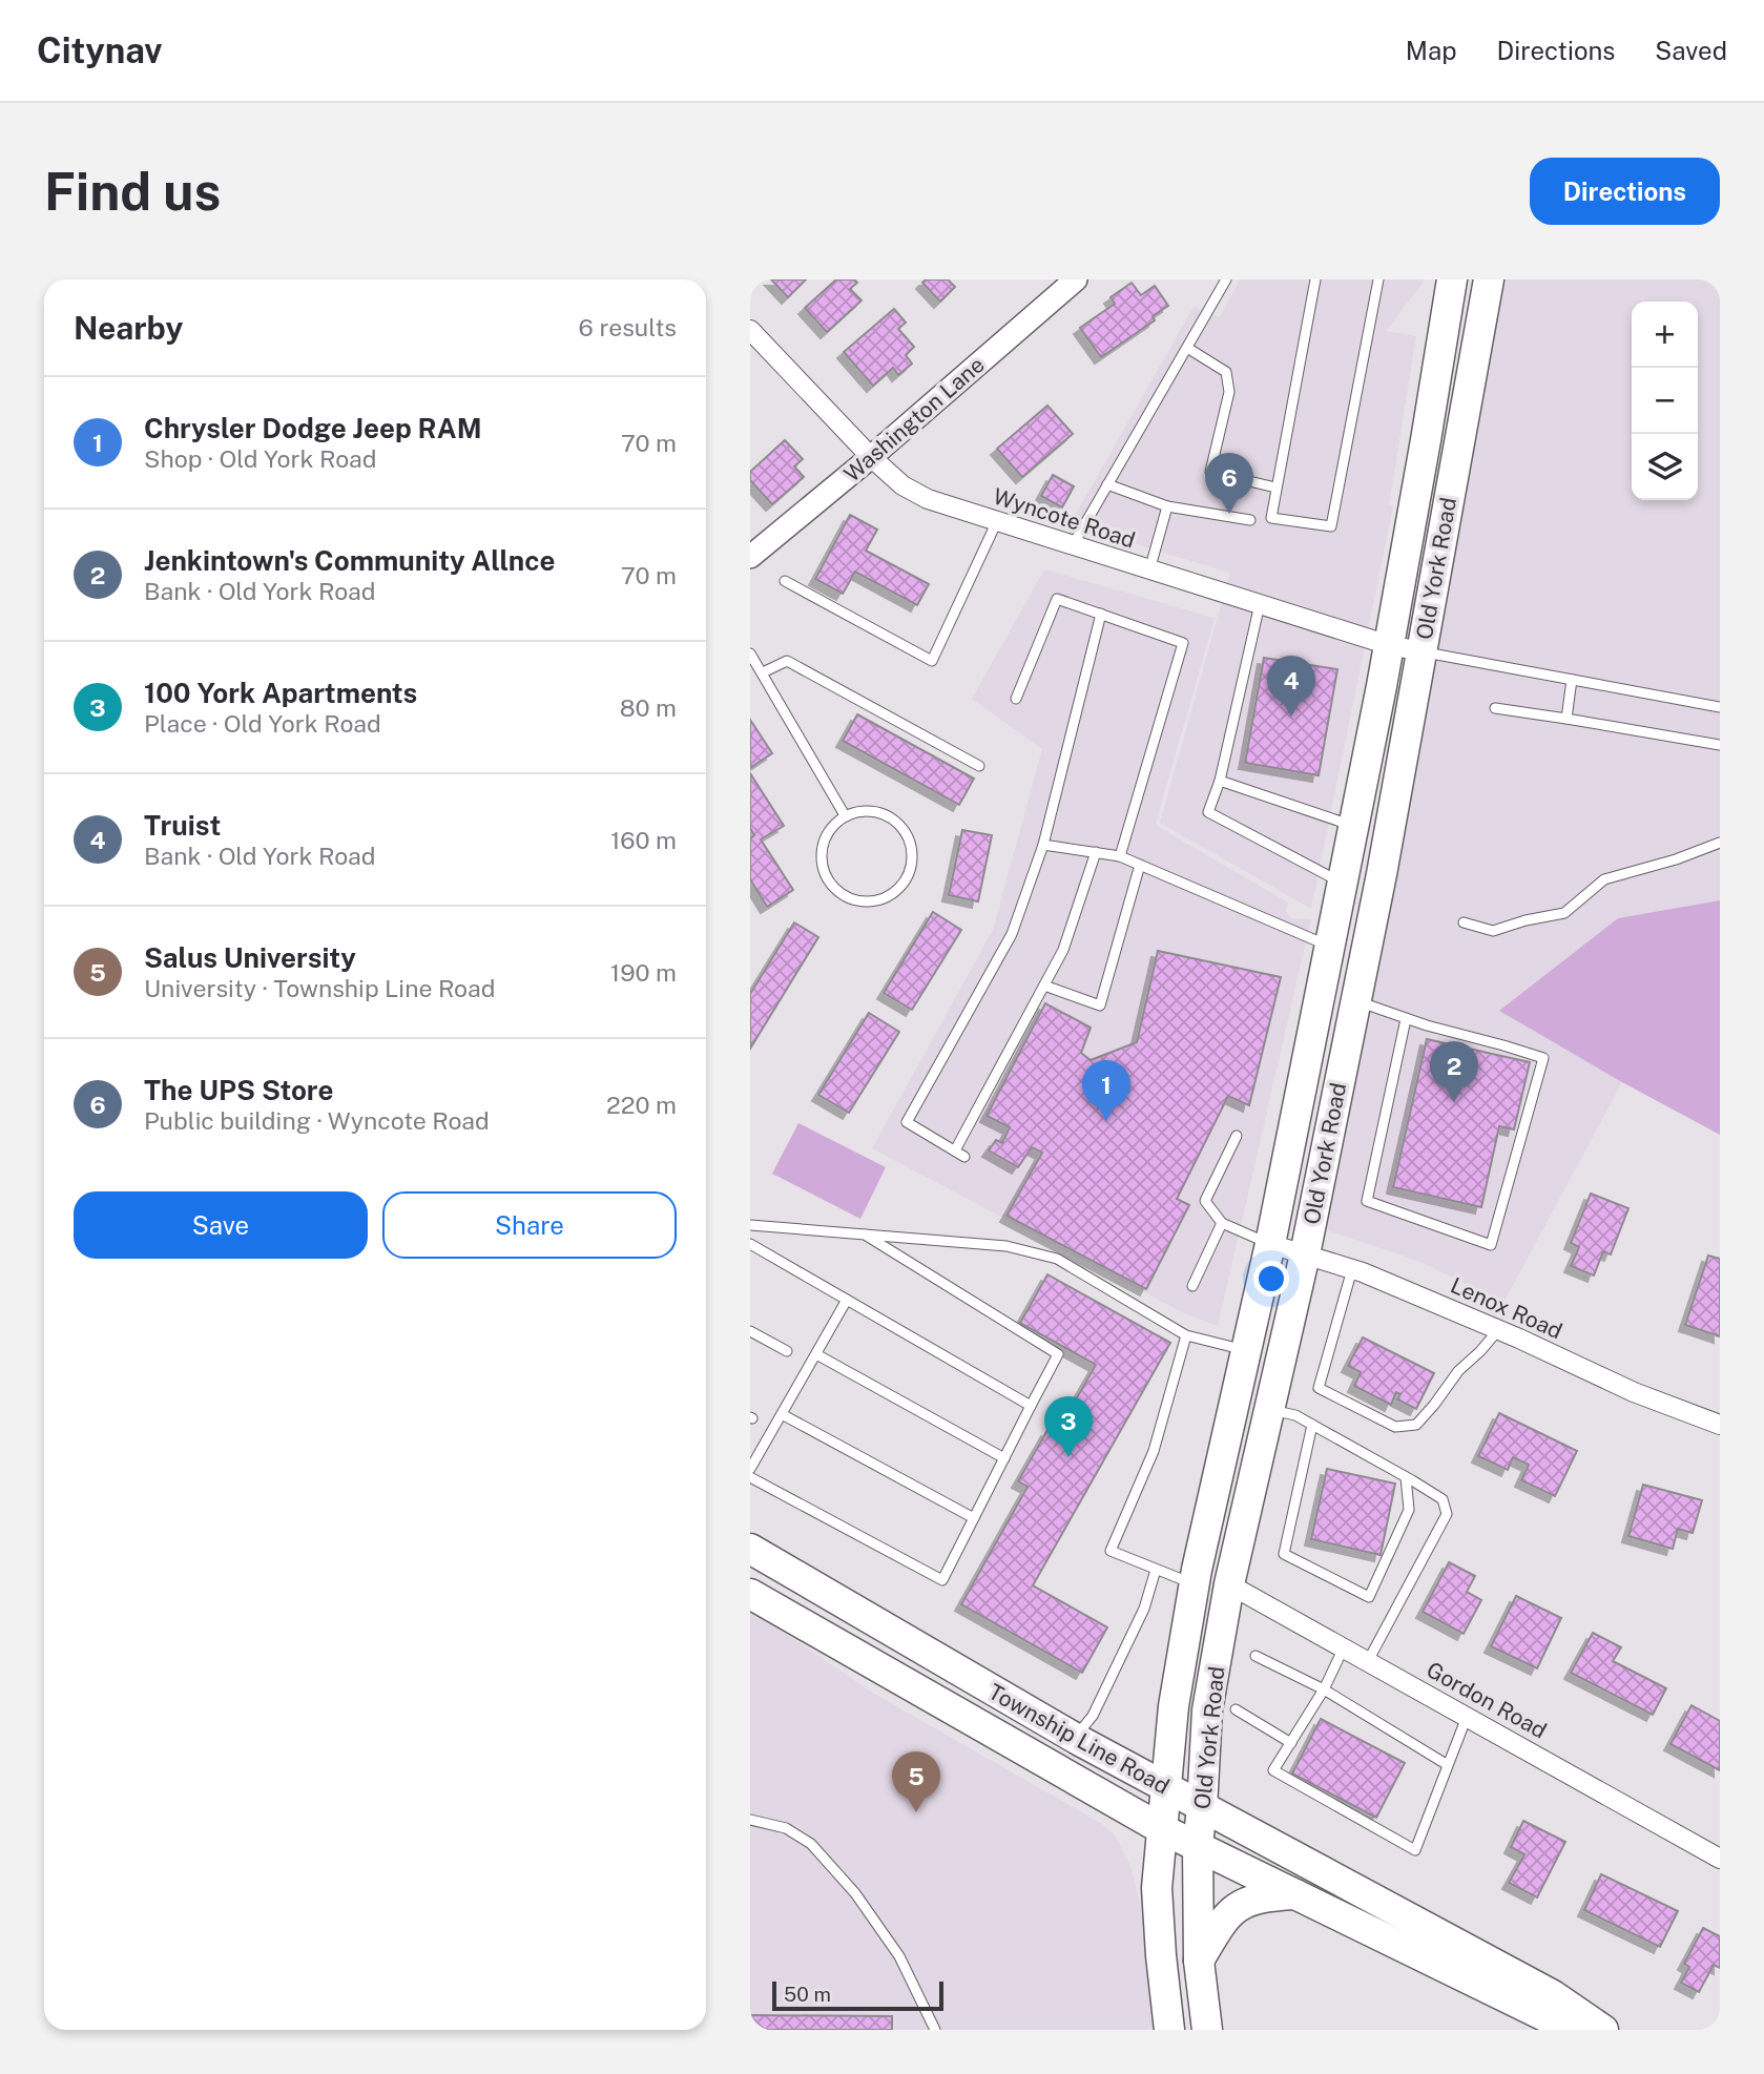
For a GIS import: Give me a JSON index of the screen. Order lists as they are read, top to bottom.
{
  "streets": {
    "main road": ["Old York Road", "Township Line Road"],
    "street": [
      "Washington Lane",
      "Wyncote Road",
      "Lenox Road",
      "Gordon Road"
    ]
  },
  "crossings": [
    ["Washington Lane", "Wyncote Road"],
    ["Wyncote Road", "Old York Road"],
    ["Old York Road", "Lenox Road"],
    ["Old York Road", "Gordon Road"],
    ["Old York Road", "Township Line Road"]
  ],
  "scale_bar": "50 m",
  "page": {
    "header": "Citynav",
    "nav": ["Map", "Directions", "Saved"],
    "buttons": [
      "Directions",
      ["Save", "Share"]
    ],
    "title": "Find us",
    "heading": ["Nearby", "6 results"],
    "map_buttons": ["+", "−"],
    "list": [
      {
        "mark": "1",
        "name": "Chrysler Dodge Jeep RAM",
        "note": "Shop · Old York Road",
        "value": "70 m"
      },
      {
        "mark": "2",
        "name": "Jenkintown's Community Allnce",
        "note": "Bank · Old York Road",
        "value": "70 m"
      },
      {
        "mark": "3",
        "name": "100 York Apartments",
        "note": "Place · Old York Road",
        "value": "80 m"
      },
      {
        "mark": "4",
        "name": "Truist",
        "note": "Bank · Old York Road",
        "value": "160 m"
      },
      {
        "mark": "5",
        "name": "Salus University",
        "note": "University · Township Line Road",
        "value": "190 m"
      },
      {
        "mark": "6",
        "name": "The UPS Store",
        "note": "Public building · Wyncote Road",
        "value": "220 m"
      }
    ],
    "pins": [
      "6",
      "4",
      "2",
      "1",
      "3",
      "5"
    ],
    "scale": "50 m"
  }
}
